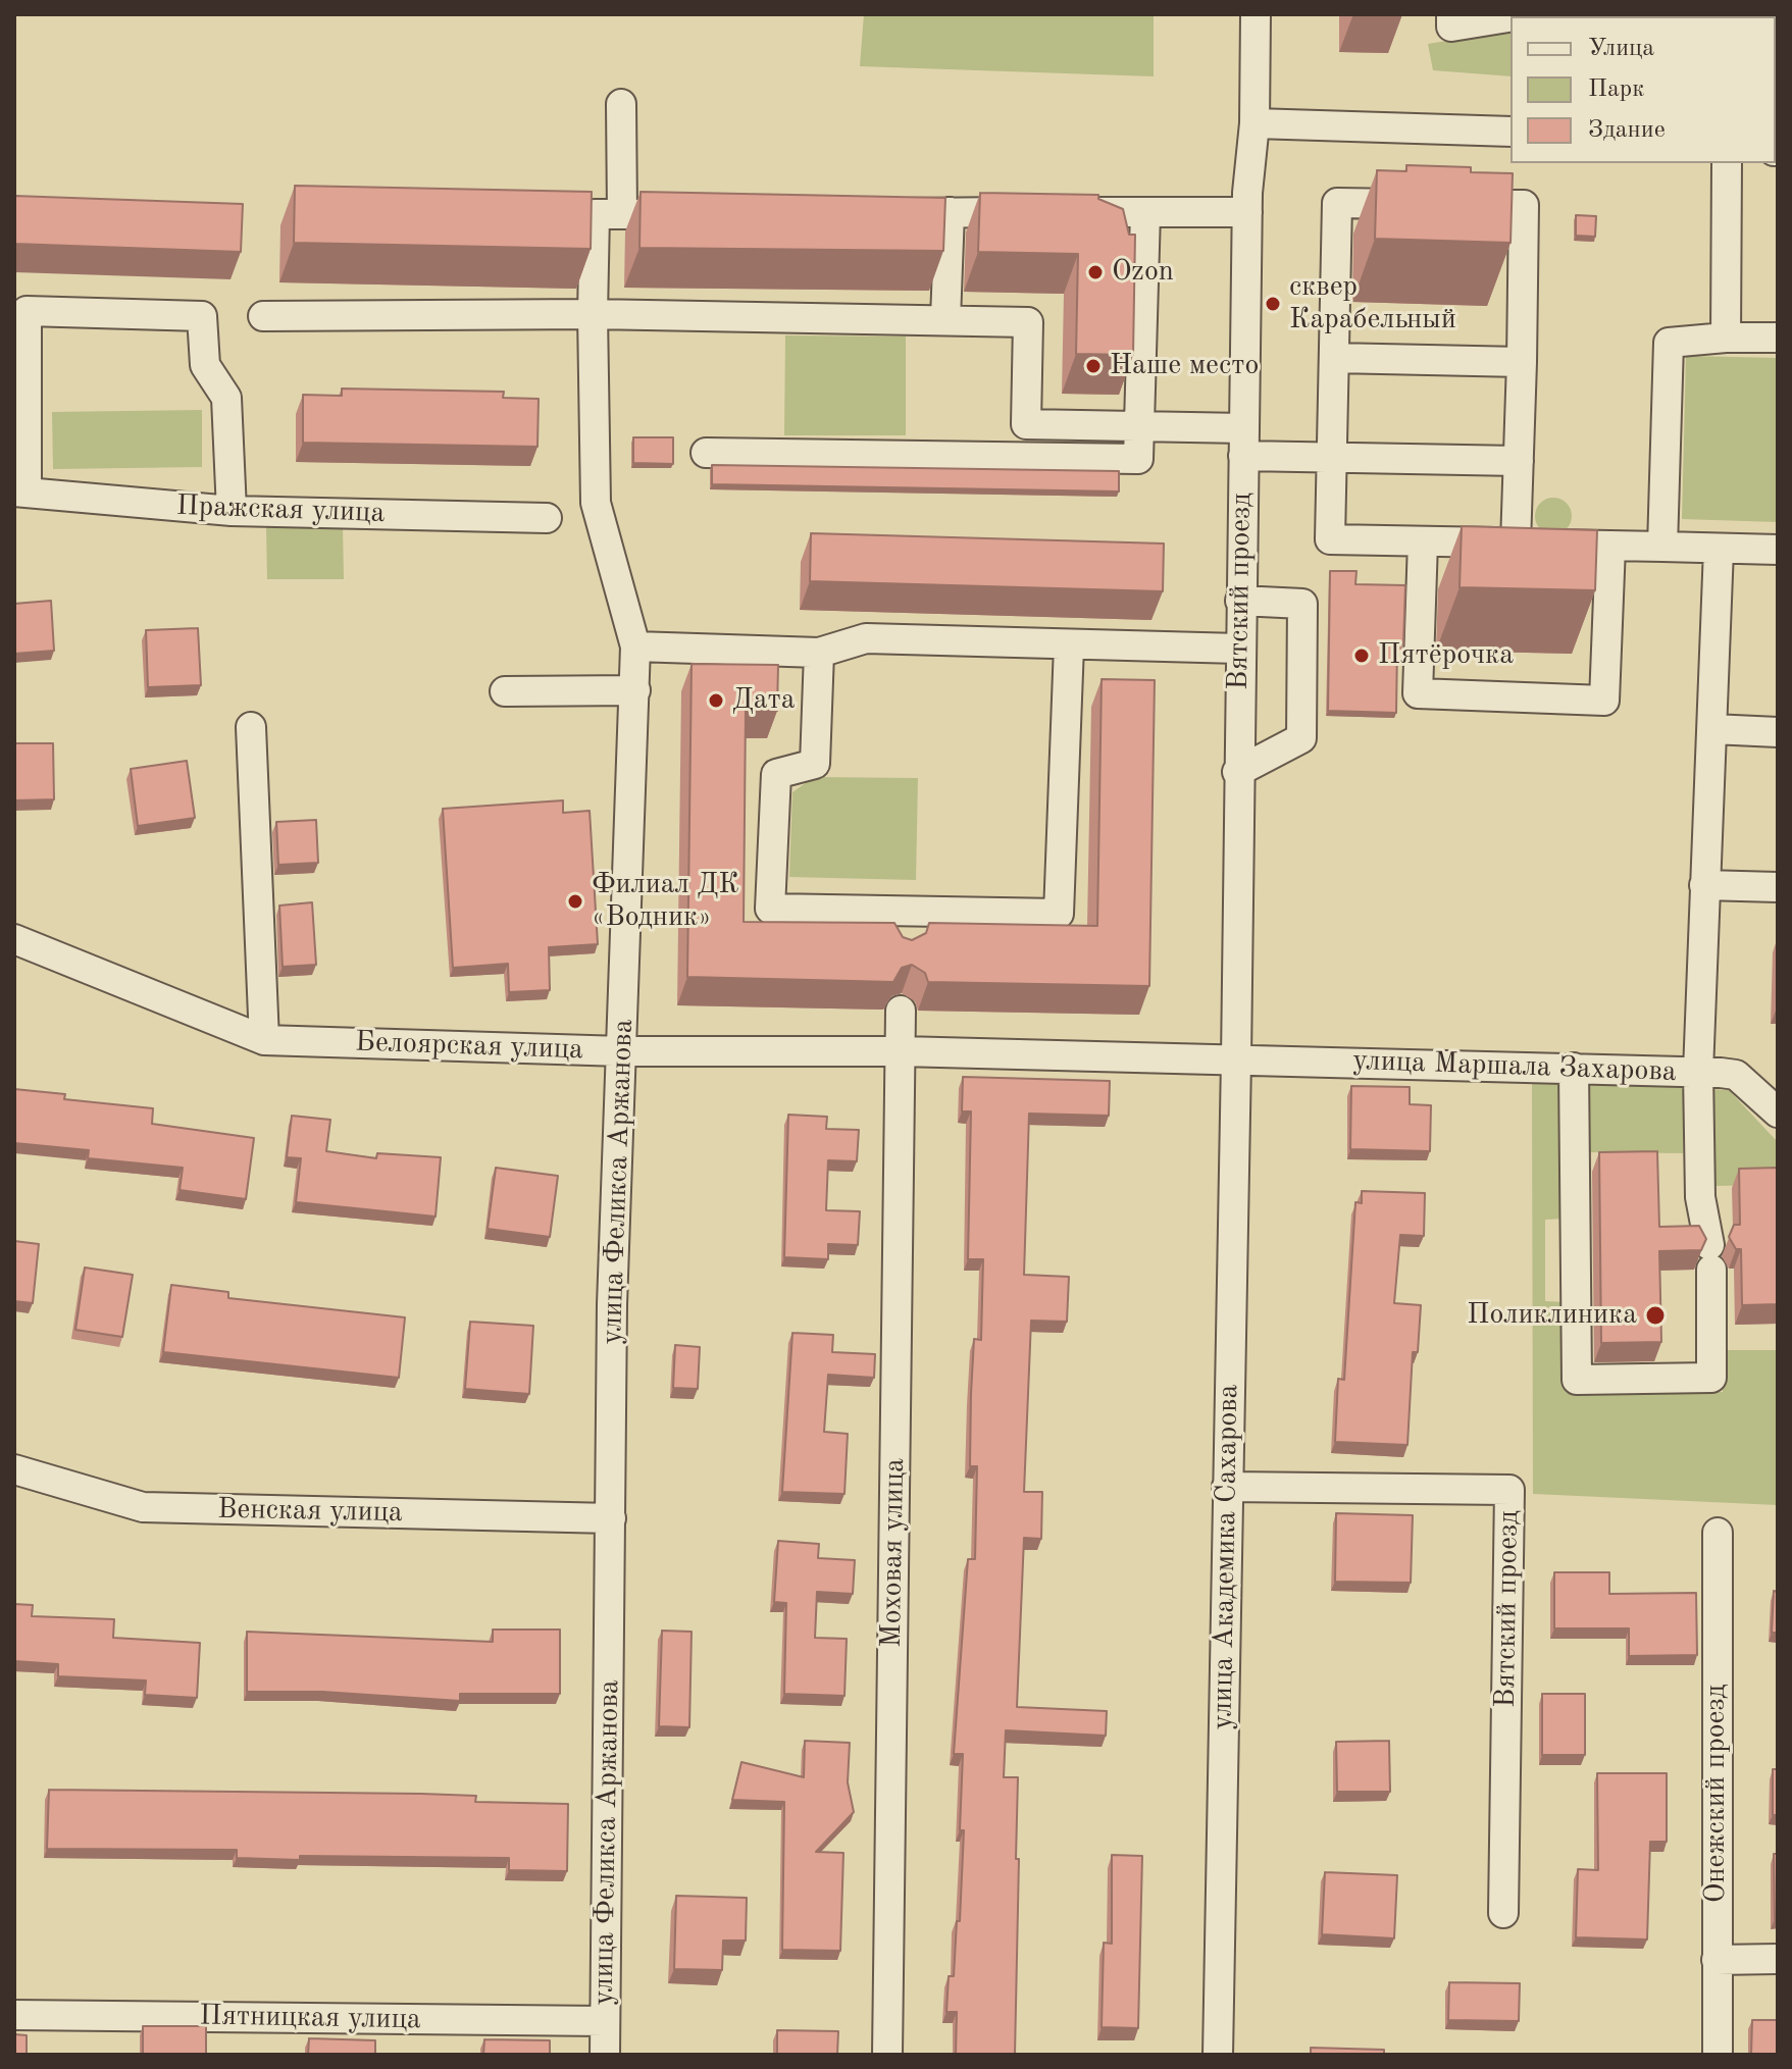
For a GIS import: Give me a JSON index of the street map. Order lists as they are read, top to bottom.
{
  "streets": {
    "street": [
      "Пражская улица",
      "Вятский проезд",
      "Белоярская улица",
      "улица Маршала Захарова",
      "улица Феликса Аржанова",
      "Венская улица",
      "Моховая улица",
      "улица Академика Сахарова",
      "Онежский проезд",
      "Пятницкая улица"
    ]
  },
  "crossings": [
    ["Вятский проезд", "Белоярская улица"],
    ["Вятский проезд", "улица Маршала Захарова"],
    ["Вятский проезд", "улица Академика Сахарова"],
    ["Белоярская улица", "улица Маршала Захарова"],
    ["Белоярская улица", "улица Феликса Аржанова"],
    ["Белоярская улица", "Моховая улица"],
    ["Белоярская улица", "улица Академика Сахарова"],
    ["улица Маршала Захарова", "улица Академика Сахарова"],
    ["улица Феликса Аржанова", "Венская улица"],
    ["улица Феликса Аржанова", "Пятницкая улица"]
  ],
  "places": [
    "Ozon",
    "сквер Карабельный",
    "Наше место",
    "Пятёрочка",
    "Дата",
    "Филиал ДК «Водник»",
    "Поликлиника"
  ],
  "legend": ["Улица", "Парк", "Здание"]
}
